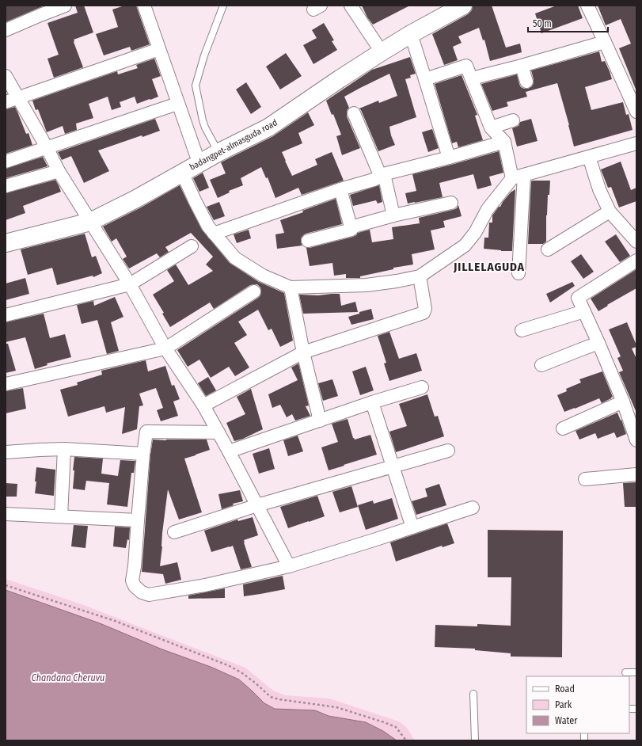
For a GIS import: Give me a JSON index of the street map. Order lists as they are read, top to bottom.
{
  "streets": {
    "street": ["badangpet-almasguda road"]
  },
  "districts": ["JILLELAGUDA"],
  "water": ["Chandana Cheruvu"],
  "legend": ["Road", "Park", "Water"],
  "scale_bar": "50 m"
}
